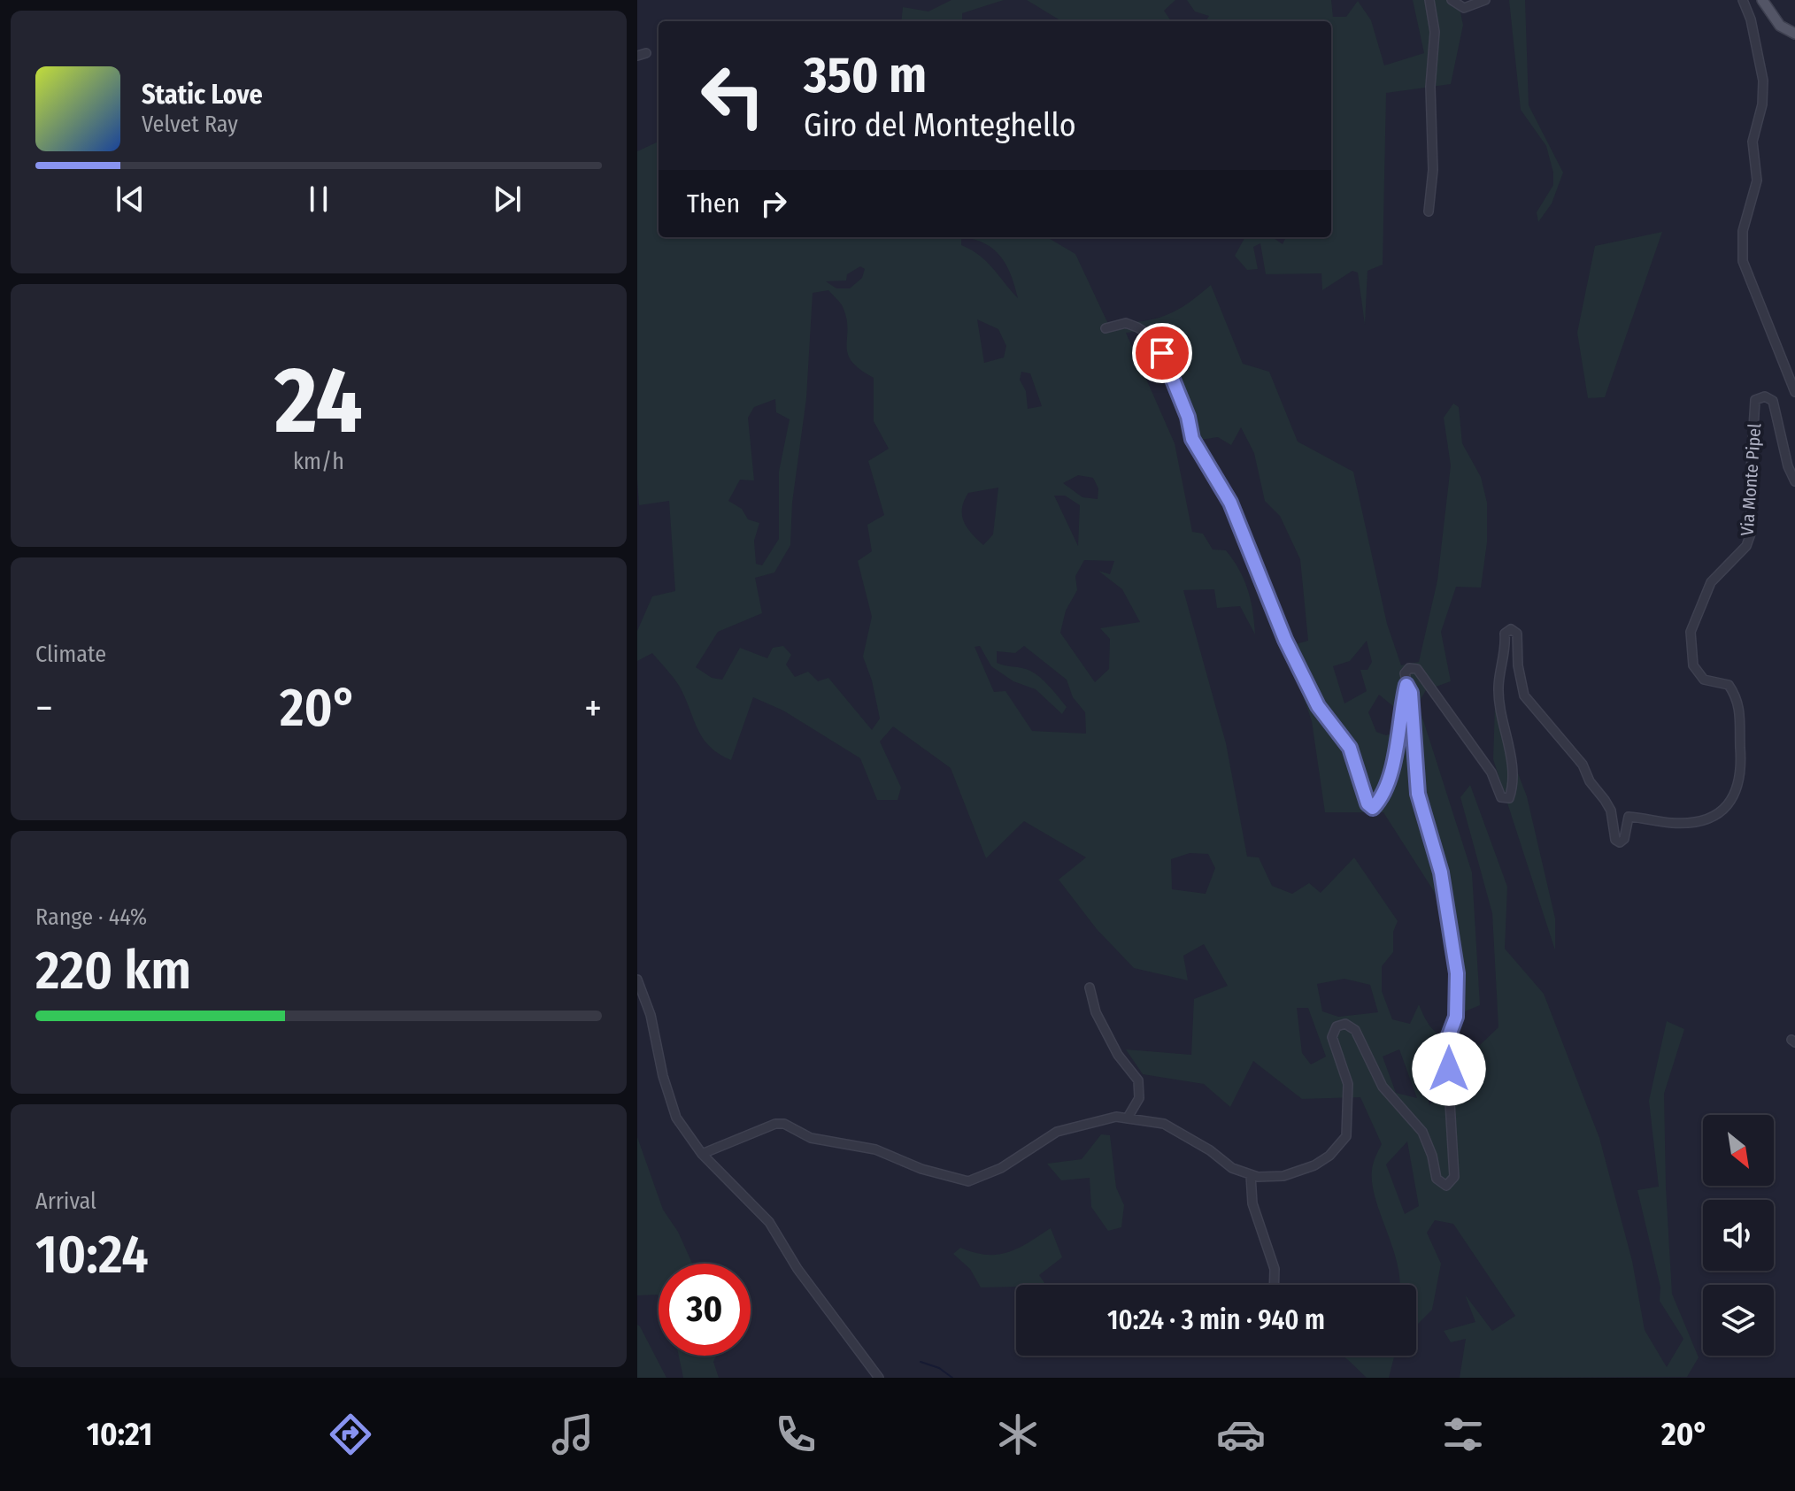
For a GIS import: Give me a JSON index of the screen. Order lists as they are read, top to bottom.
{
  "streets": {
    "street": ["Via Monte Pipel"]
  },
  "north": "bottom right",
  "page": {
    "turn": ["350 m", "Giro del Monteghello"],
    "song": ["Static Love", "Velvet Ray"],
    "then": "Then",
    "tile": [
      ["24", "km/h"],
      "Climate",
      ["Range · 44%", "220 km"],
      ["Arrival", "10:24"]
    ],
    "heat": ["−", "20°", "+"],
    "limit": "30",
    "trip": "10:24 · 3 min · 940 m",
    "tabs": ["10:21", "20°"]
  }
}
